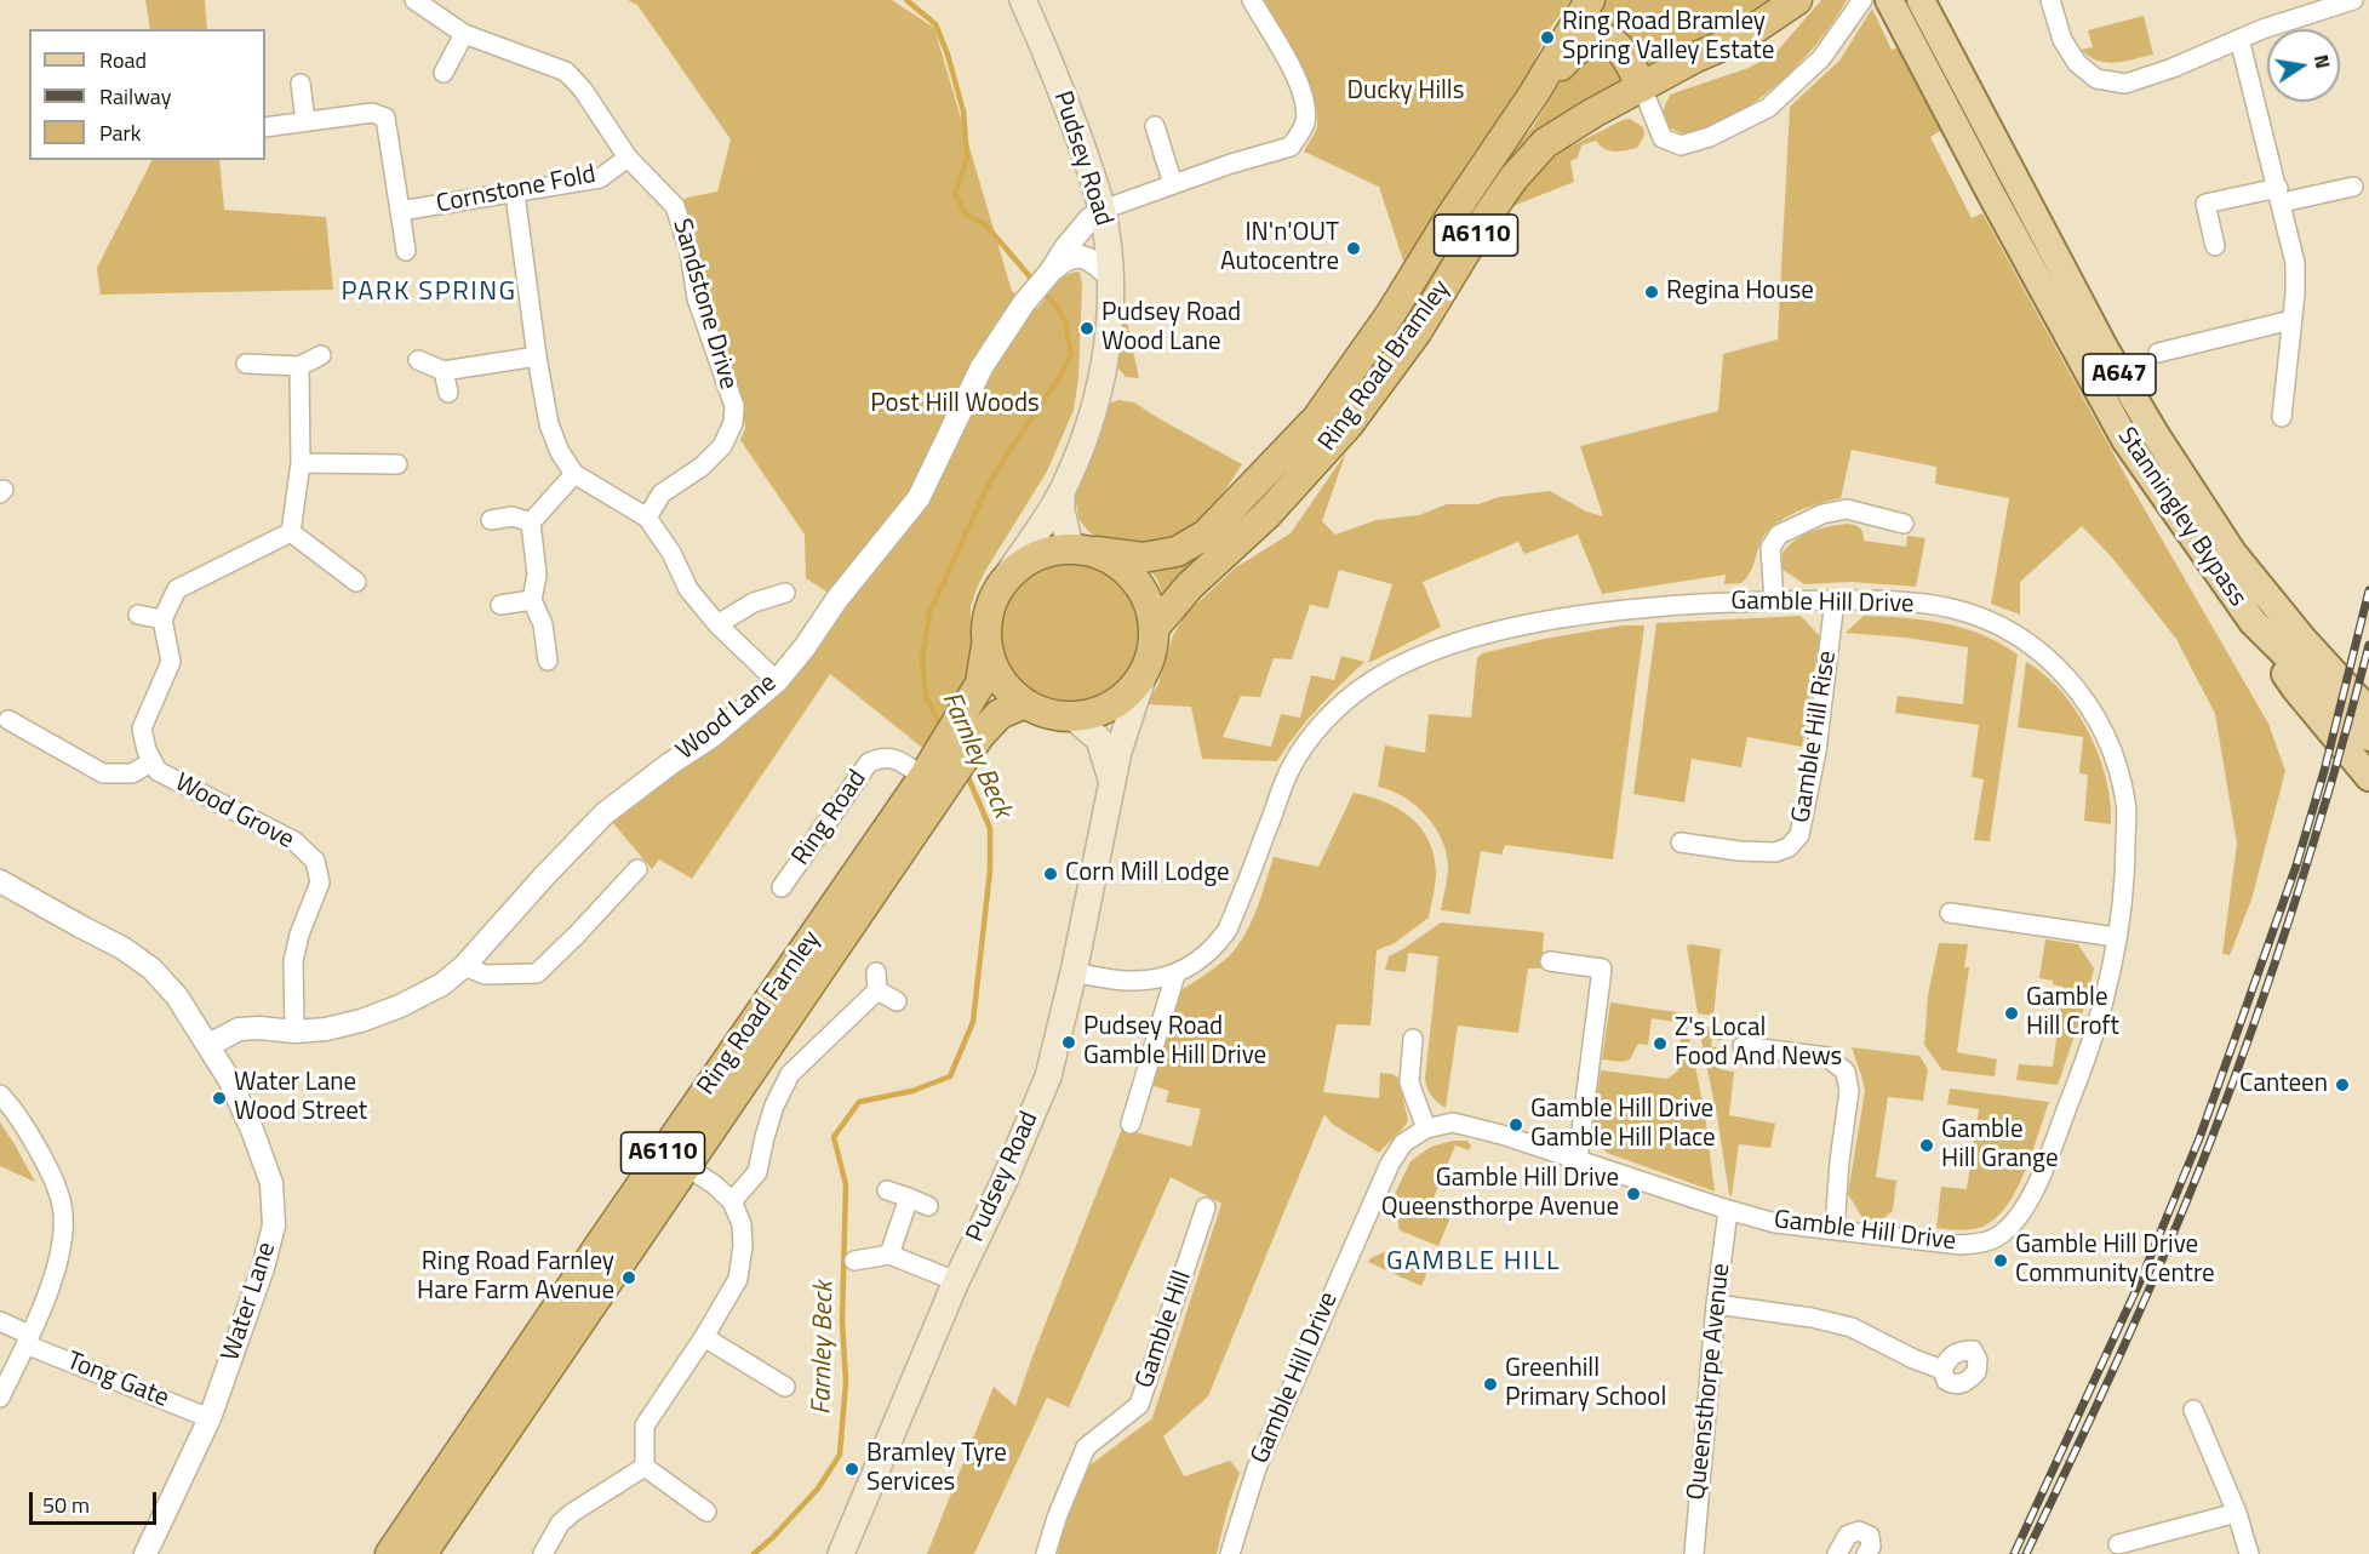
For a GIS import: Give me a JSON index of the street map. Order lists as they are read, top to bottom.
{
  "streets": {
    "highway": ["A6110", "Ring Road Bramley", "Ring Road Farnley"],
    "main road": ["Pudsey Road", "A647", "Stanningley Bypass"],
    "street": [
      "Cornstone Fold",
      "Sandstone Drive",
      "Gamble Hill Drive",
      "Wood Lane",
      "Gamble Hill Rise",
      "Wood Grove",
      "Ring Road",
      "Water Lane",
      "Gamble Hill",
      "Tong Gate",
      "Queensthorpe Avenue"
    ]
  },
  "crossings": [
    ["Pudsey Road", "A6110"],
    ["Pudsey Road", "Ring Road Bramley"],
    ["Pudsey Road", "Gamble Hill Drive"],
    ["Pudsey Road", "Wood Lane"],
    ["Pudsey Road", "Ring Road Farnley"],
    ["Cornstone Fold", "Sandstone Drive"],
    ["A6110", "Ring Road Bramley"],
    ["A6110", "Ring Road Farnley"],
    ["Ring Road Bramley", "Ring Road Farnley"],
    ["A647", "Stanningley Bypass"],
    ["Gamble Hill Drive", "Gamble Hill Rise"],
    ["Gamble Hill Drive", "Queensthorpe Avenue"],
    ["Wood Lane", "Wood Grove"],
    ["Wood Lane", "Water Lane"],
    ["Ring Road", "Ring Road Farnley"],
    ["Water Lane", "Tong Gate"]
  ],
  "districts": ["PARK SPRING", "GAMBLE HILL"],
  "water": ["Farnley Beck"],
  "parks": ["Ducky Hills", "Post Hill Woods"],
  "places": [
    "Ring Road Bramley Spring Valley Estate",
    "IN'n'OUT Autocentre",
    "Regina House",
    "Pudsey Road Wood Lane",
    "Corn Mill Lodge",
    "Gamble Hill Croft",
    "Pudsey Road Gamble Hill Drive",
    "Z's Local Food And News",
    "Canteen",
    "Water Lane Wood Street",
    "Gamble Hill Drive Gamble Hill Place",
    "Gamble Hill Grange",
    "Gamble Hill Drive Queensthorpe Avenue",
    "Gamble Hill Drive Community Centre",
    "Ring Road Farnley Hare Farm Avenue",
    "Greenhill Primary School",
    "Bramley Tyre Services"
  ],
  "legend": ["Road", "Railway", "Park"],
  "scale_bar": "50 m",
  "north": "right"
}
